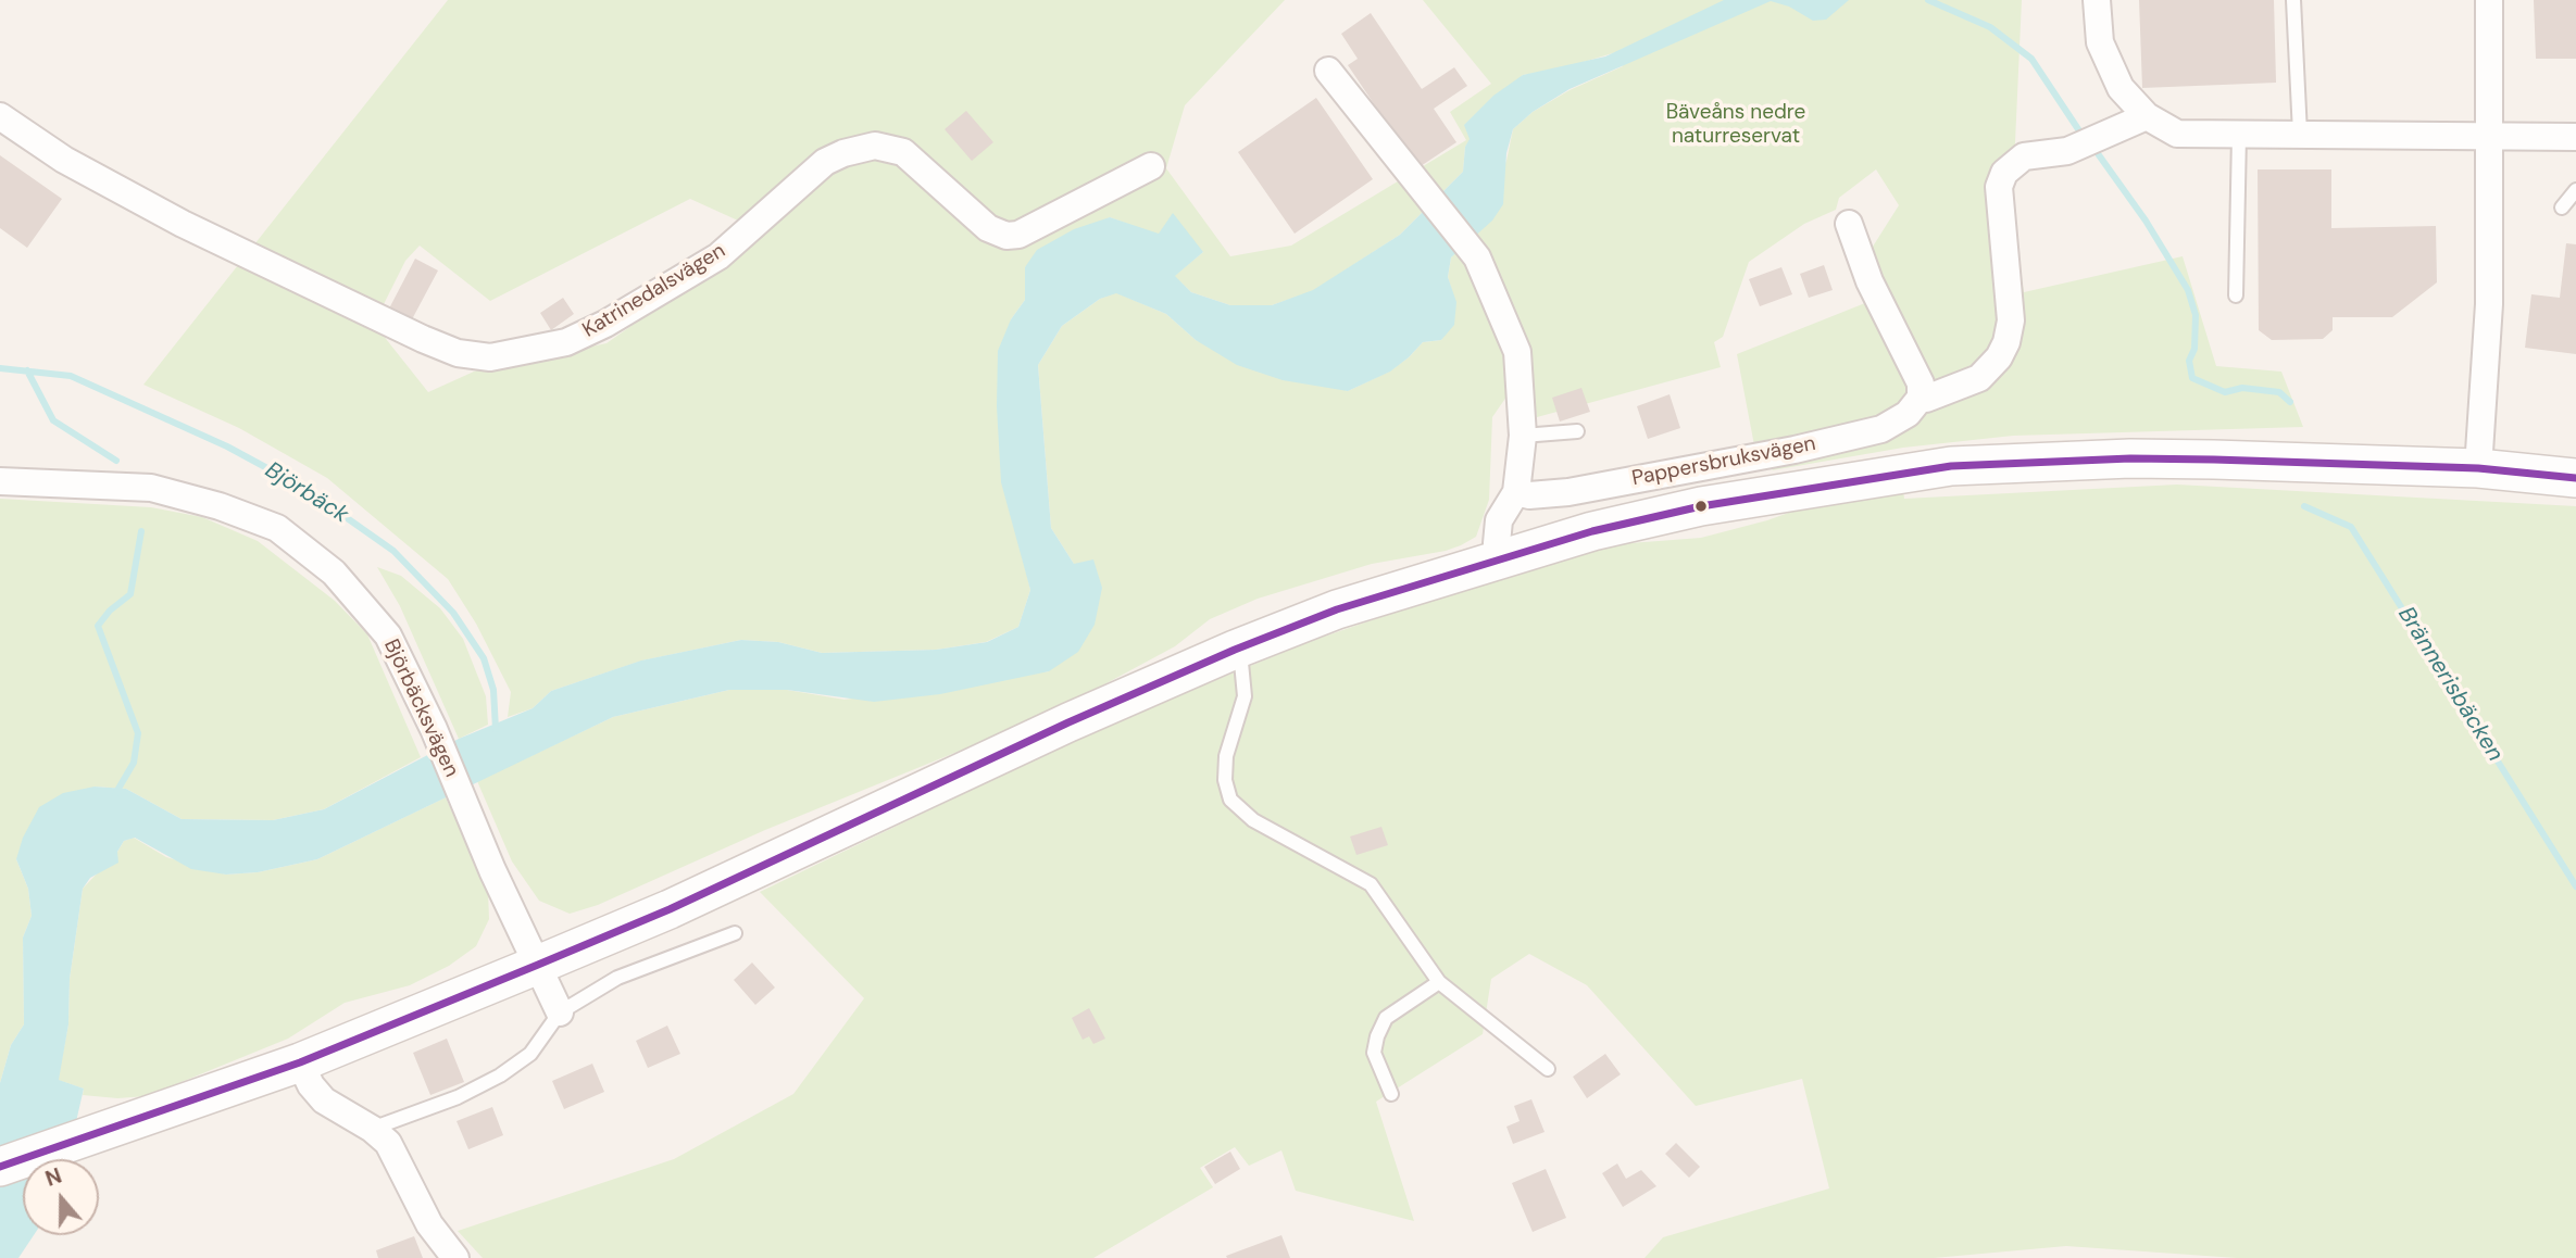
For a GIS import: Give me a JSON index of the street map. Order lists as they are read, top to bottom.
{
  "streets": {
    "street": ["Katrinedalsvägen", "Pappersbruksvägen", "Björbäcksvägen"]
  },
  "water": ["Björbäck", "Brännerisbäcken"],
  "parks": ["Bäveåns nedre naturreservat"],
  "north": "top"
}
